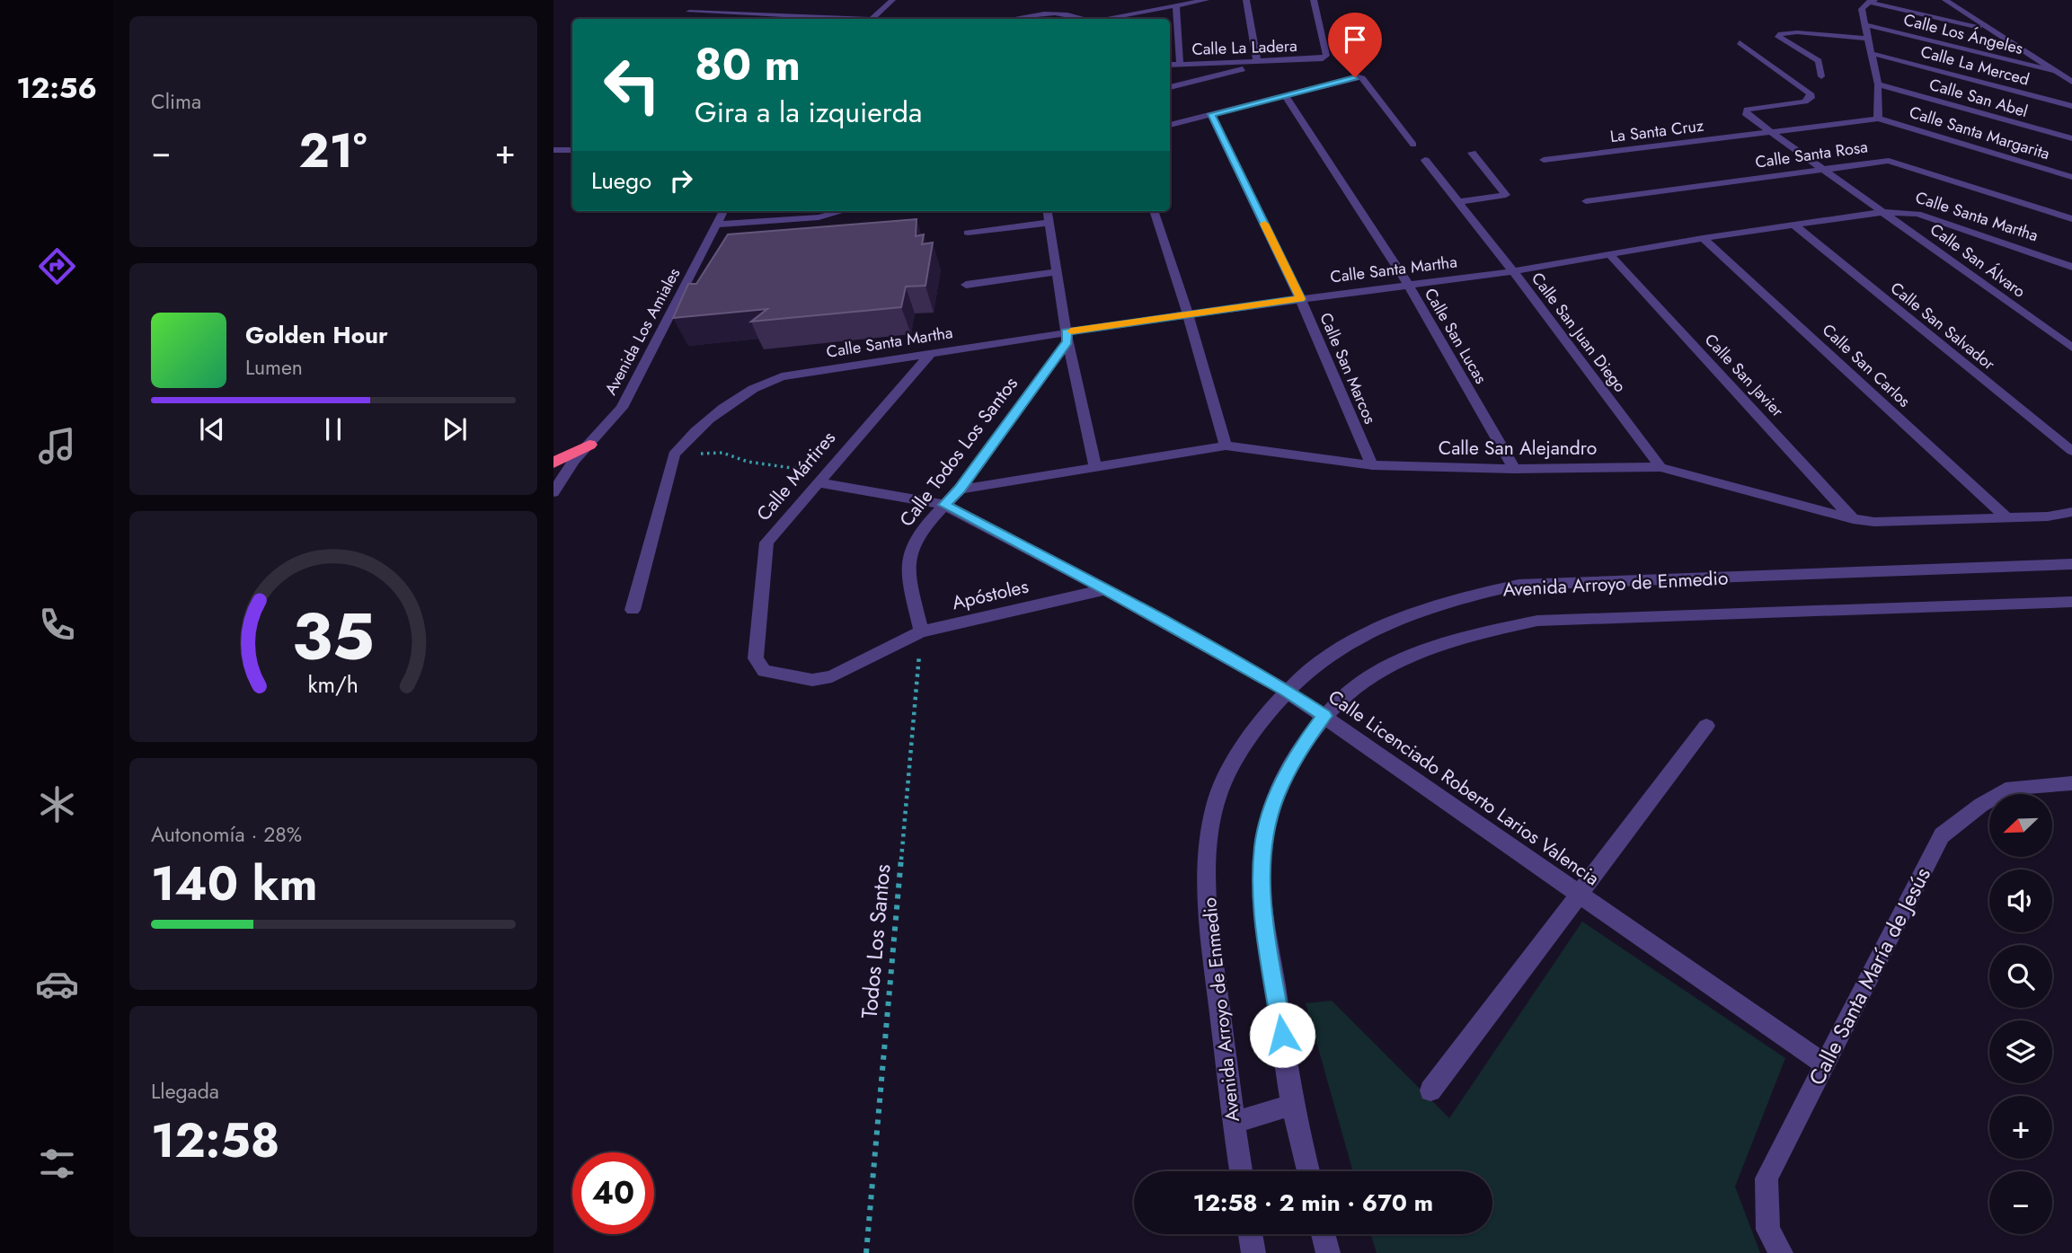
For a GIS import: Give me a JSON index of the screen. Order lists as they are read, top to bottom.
{
  "streets": {
    "street": [
      "Calle Los Ángeles",
      "Calle La Ladera",
      "Calle La Merced",
      "Calle San Abel",
      "La Santa Cruz",
      "Calle Santa Margarita",
      "Calle Santa Rosa",
      "Calle Santa Martha",
      "Calle San Álvaro",
      "Calle San Salvador",
      "Avenida Los Amiales",
      "Calle San Juan Diego",
      "Calle San Lucas",
      "Calle San Carlos",
      "Calle San Marcos",
      "Calle San Javier",
      "Calle San Alejandro",
      "Calle Todos Los Santos",
      "Calle Mártires",
      "Avenida Arroyo de Enmedio",
      "Apóstoles",
      "Calle Licenciado Roberto Larios Valencia",
      "Calle Santa María de Jesús"
    ],
    "path": ["Todos Los Santos"]
  },
  "crossings": [
    ["La Santa Cruz", "Calle Santa Margarita"],
    ["La Santa Cruz", "Calle San Álvaro"],
    ["Calle Santa Rosa", "Calle San Álvaro"],
    ["Calle Santa Martha", "Calle San Álvaro"],
    ["Calle Santa Martha", "Calle San Salvador"],
    ["Calle Santa Martha", "Calle San Juan Diego"],
    ["Calle Santa Martha", "Calle San Lucas"],
    ["Calle Santa Martha", "Calle San Carlos"],
    ["Calle Santa Martha", "Calle San Marcos"],
    ["Calle Santa Martha", "Calle San Javier"],
    ["Calle Santa Martha", "Calle Todos Los Santos"],
    ["Calle Santa Martha", "Calle Mártires"],
    ["Calle San Juan Diego", "Calle San Alejandro"],
    ["Calle San Lucas", "Calle San Alejandro"],
    ["Calle San Carlos", "Calle San Alejandro"],
    ["Calle San Marcos", "Calle San Alejandro"],
    ["Calle San Javier", "Calle San Alejandro"],
    ["Calle San Alejandro", "Calle Todos Los Santos"],
    ["Calle Todos Los Santos", "Calle Mártires"],
    ["Calle Todos Los Santos", "Apóstoles"],
    ["Calle Todos Los Santos", "Calle Licenciado Roberto Larios Valencia"],
    ["Calle Todos Los Santos", "Todos Los Santos"],
    ["Calle Mártires", "Apóstoles"],
    ["Calle Mártires", "Calle Licenciado Roberto Larios Valencia"],
    ["Calle Mártires", "Todos Los Santos"],
    ["Avenida Arroyo de Enmedio", "Calle Licenciado Roberto Larios Valencia"],
    ["Apóstoles", "Calle Licenciado Roberto Larios Valencia"],
    ["Apóstoles", "Todos Los Santos"],
    ["Calle Licenciado Roberto Larios Valencia", "Calle Santa María de Jesús"]
  ],
  "north": "bottom left",
  "page": {
    "tabs": "12:56",
    "tile": [
      "Clima",
      ["Autonomía · 28%", "140 km"],
      ["Llegada", "12:58"]
    ],
    "turn": ["80 m", "Gira a la izquierda"],
    "heat": ["−", "21°", "+"],
    "then": "Luego",
    "song": ["Golden Hour", "Lumen"],
    "map_buttons": ["+", "−"],
    "limit": "40",
    "trip": "12:58 · 2 min · 670 m",
    "gauge": ["35", "km/h"]
  }
}
